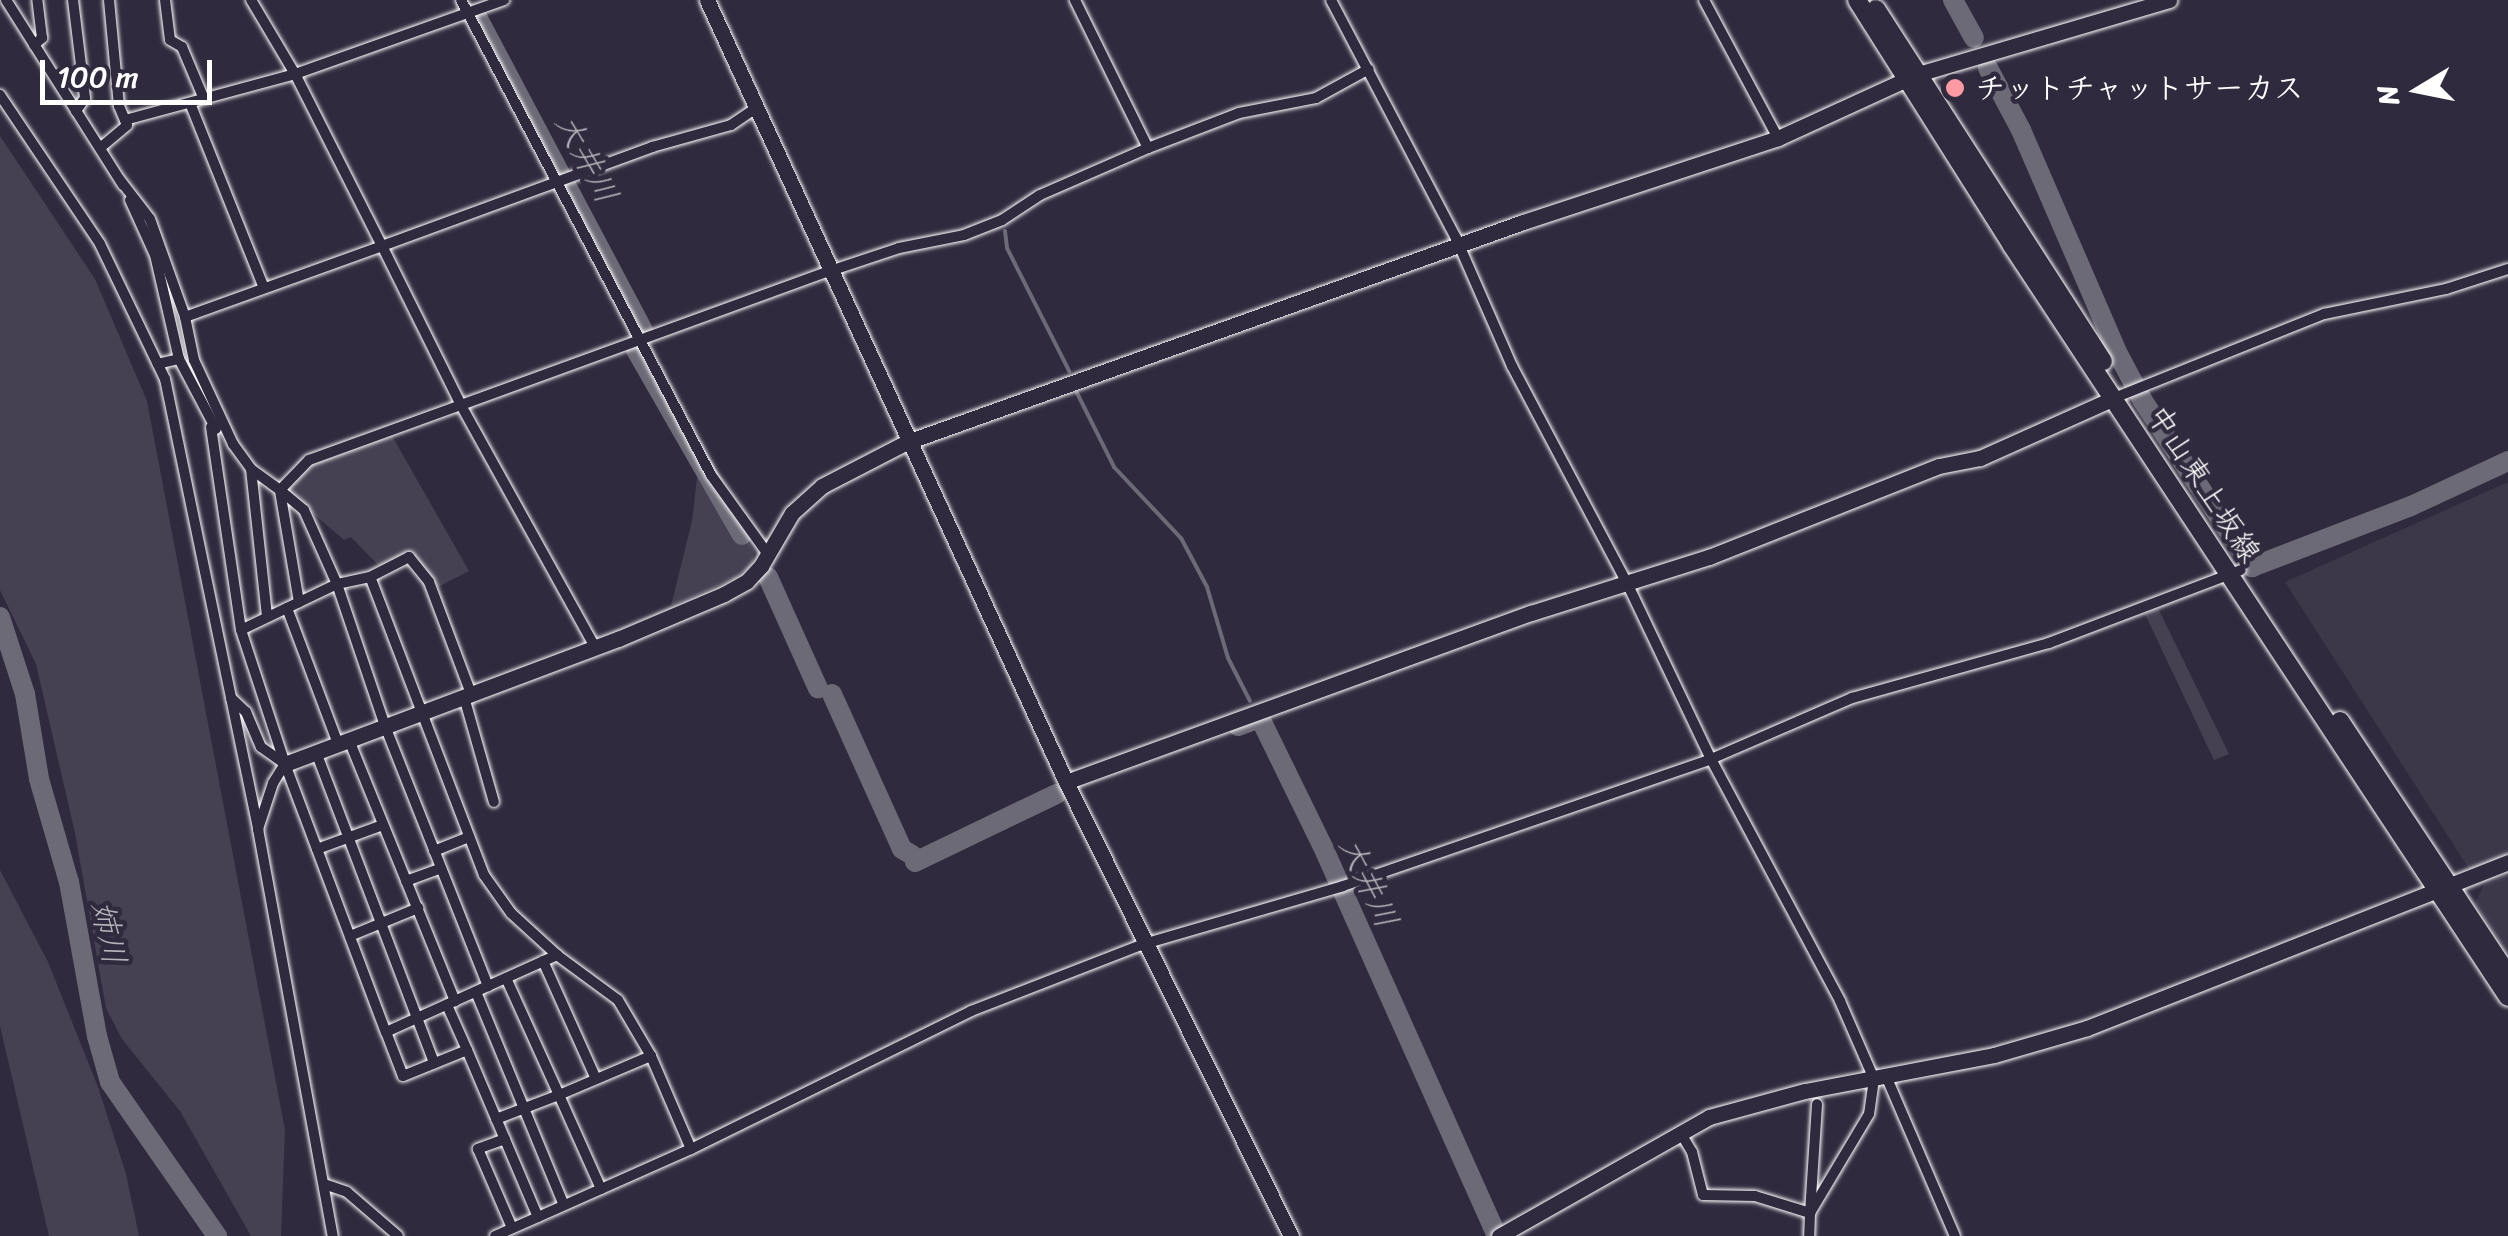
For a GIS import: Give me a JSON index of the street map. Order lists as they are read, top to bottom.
{
  "streets": {
    "main road": ["中山東上坂線"]
  },
  "water": ["大井川", "姉川"],
  "places": ["チットチャットサーカス"],
  "scale_bar": "100 m",
  "north": "left"
}
